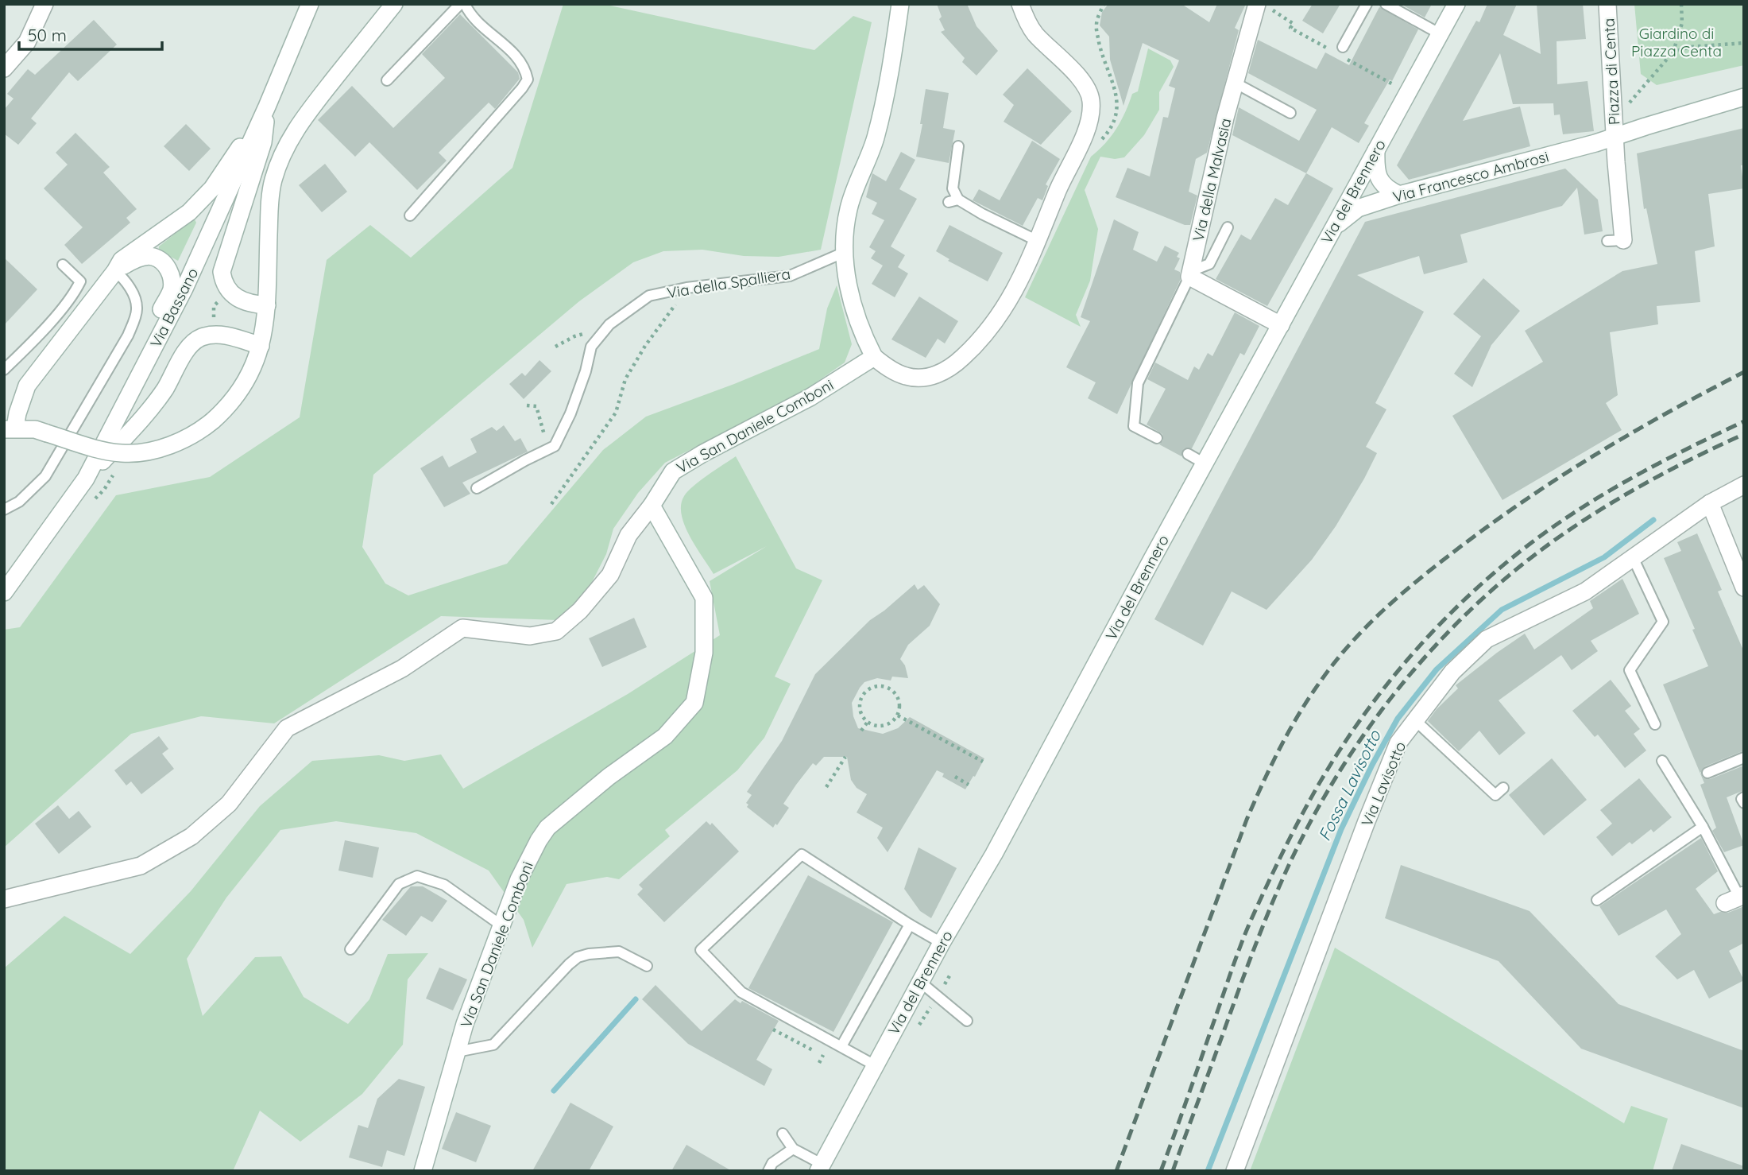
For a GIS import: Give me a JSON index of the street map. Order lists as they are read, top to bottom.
{
  "streets": {
    "street": [
      "Piazza di Centa",
      "Via Francesco Ambrosi",
      "Via della Malvasia",
      "Via del Brennero",
      "Via Bassano",
      "Via San Daniele Comboni",
      "Via Lavisotto"
    ],
    "lane": ["Via della Spalliera"]
  },
  "crossings": [
    ["Piazza di Centa", "Via Francesco Ambrosi"],
    ["Via Francesco Ambrosi", "Via del Brennero"]
  ],
  "water": ["Fossa Lavisotto"],
  "parks": ["Giardino di Piazza Centa"],
  "scale_bar": "50 m"
}
